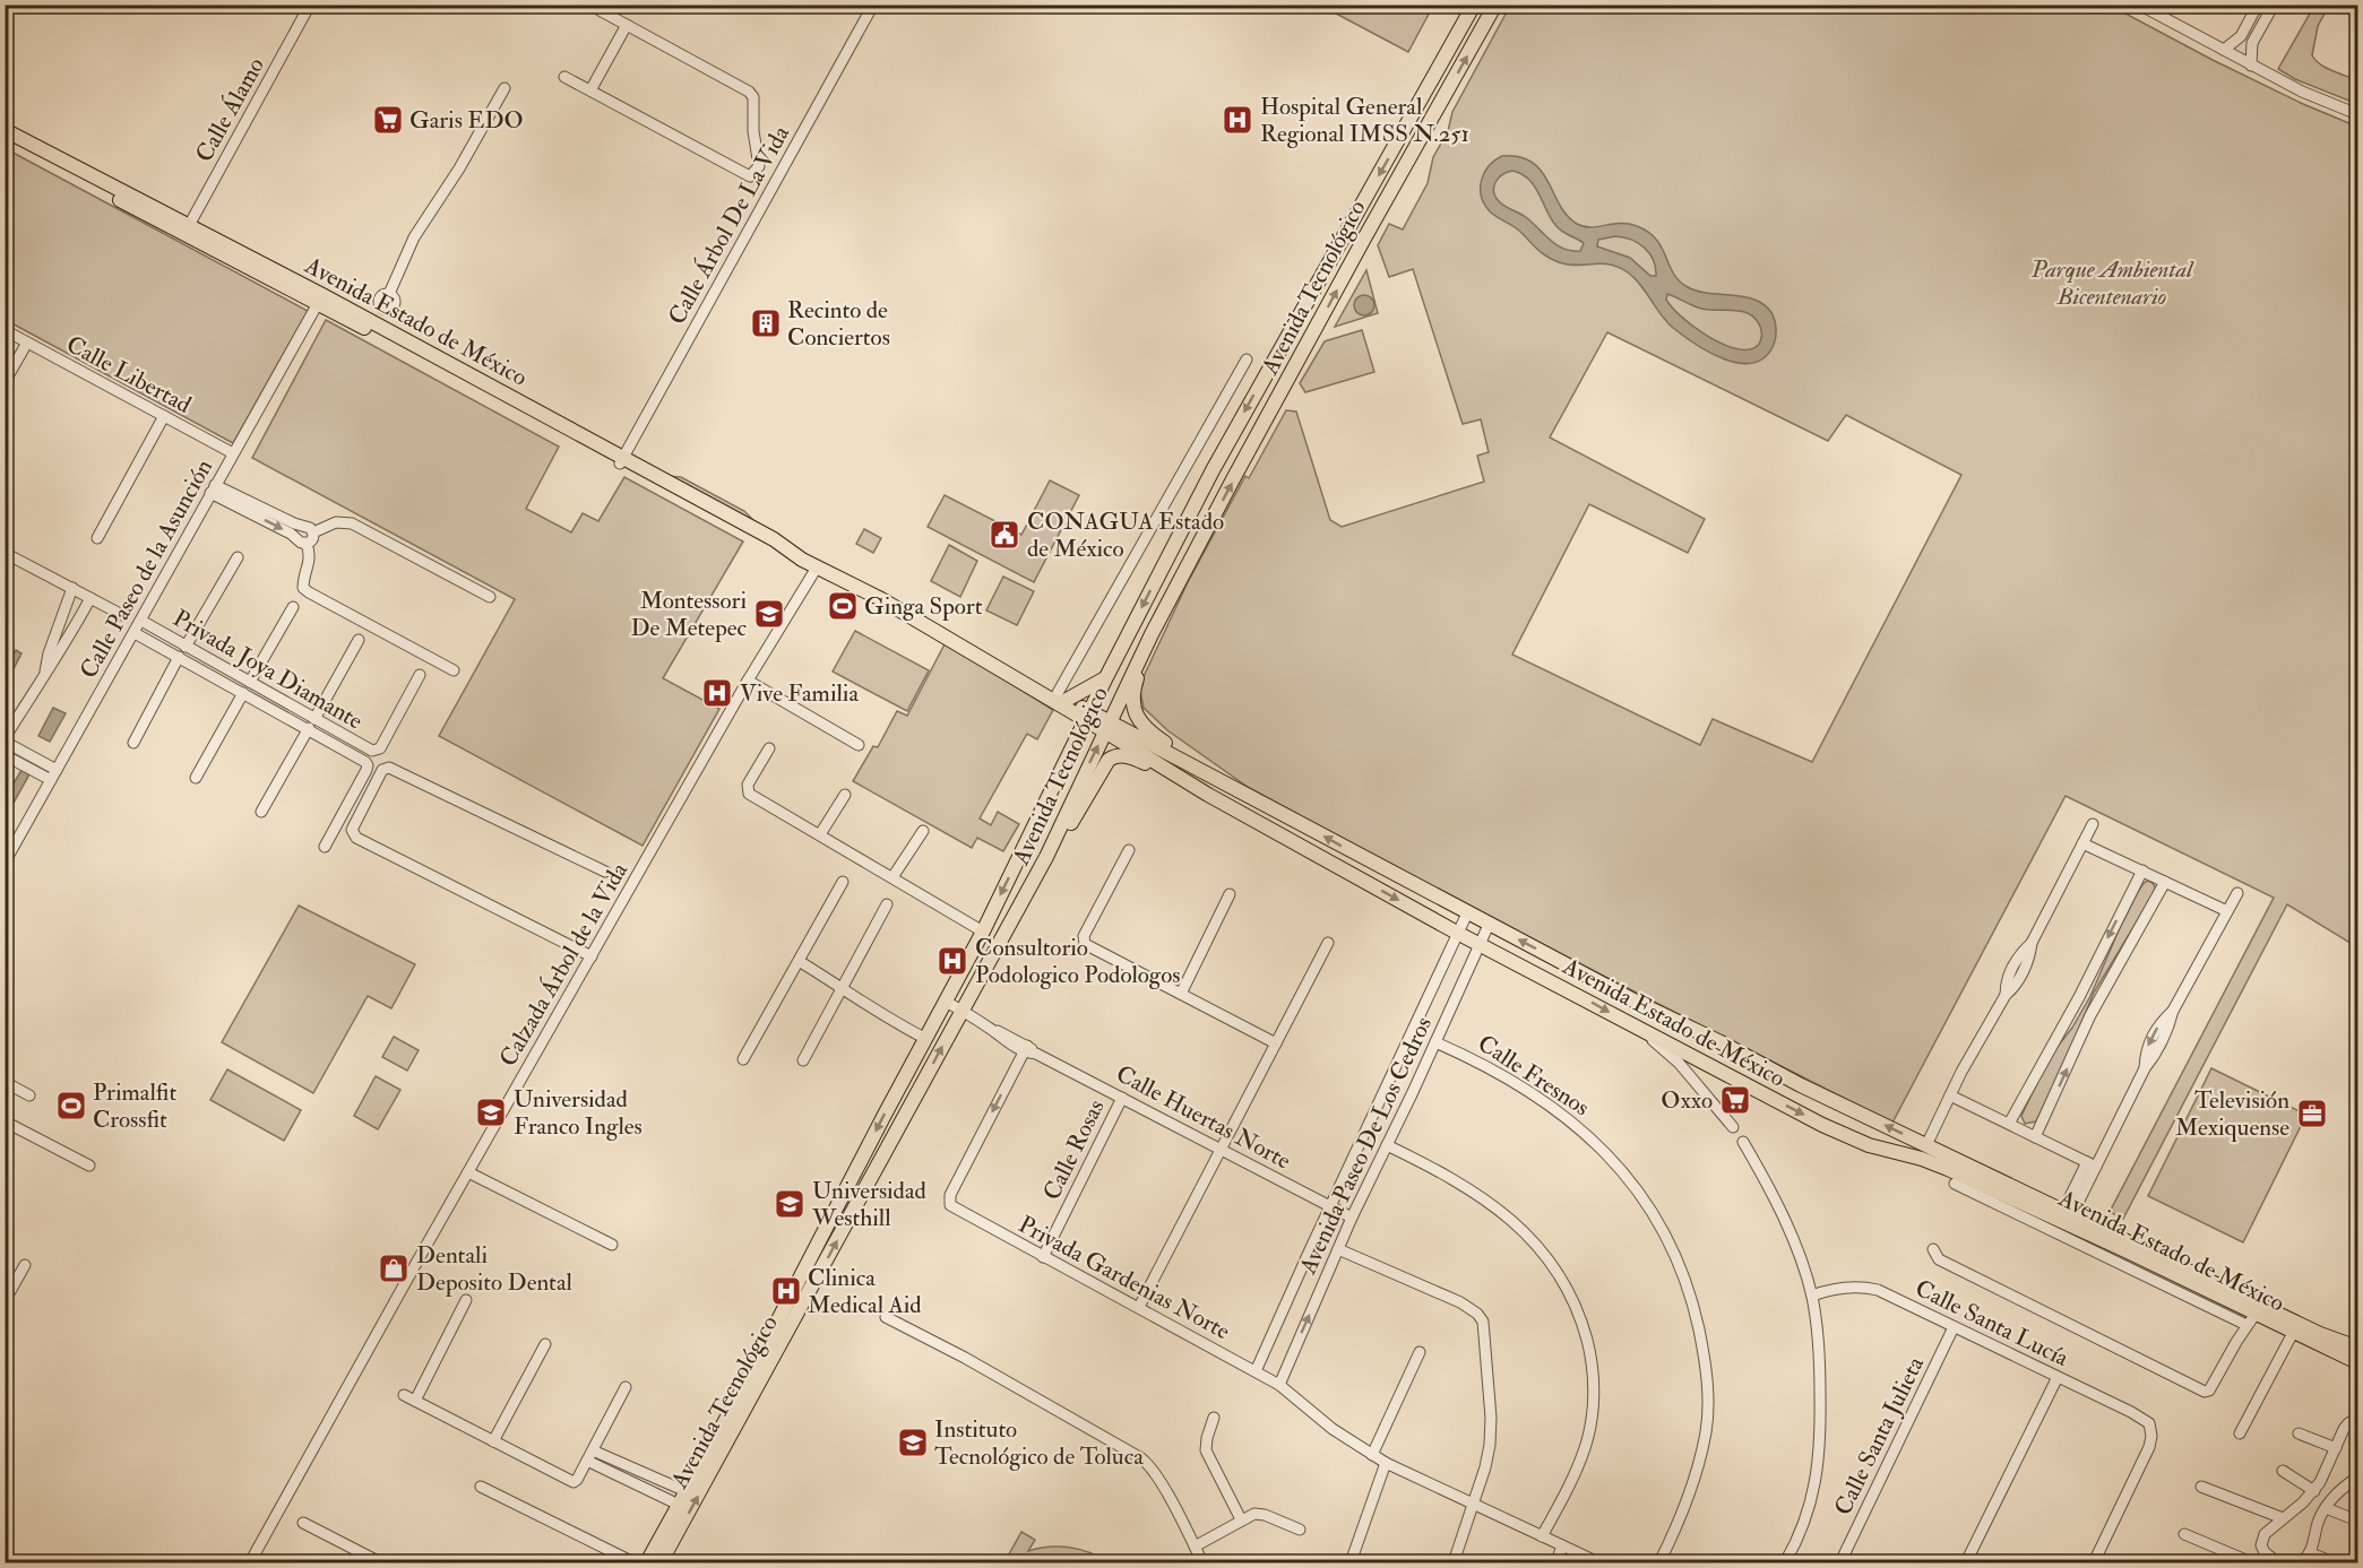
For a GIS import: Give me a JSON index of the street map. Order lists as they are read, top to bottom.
{
  "streets": {
    "main road": ["Avenida Tecnológico", "Avenida Estado de México"],
    "street": [
      "Calle Álamo",
      "Calle Árbol De La Vida",
      "Calle Libertad",
      "Calle Paseo de la Asunción",
      "Privada Joya Diamante",
      "Calzada Árbol de la Vida",
      "Calle Fresnos",
      "Calle Huertas Norte",
      "Avenida Paseo De Los Cedros",
      "Calle Rosas",
      "Privada Gardenias Norte",
      "Calle Santa Lucía",
      "Calle Santa Julieta"
    ]
  },
  "crossings": [
    ["Calle Álamo", "Avenida Estado de México"],
    ["Calle Árbol De La Vida", "Avenida Estado de México"],
    ["Avenida Tecnológico", "Avenida Estado de México"],
    ["Avenida Tecnológico", "Calle Huertas Norte"],
    ["Avenida Estado de México", "Calle Paseo de la Asunción"],
    ["Avenida Estado de México", "Calzada Árbol de la Vida"],
    ["Avenida Estado de México", "Avenida Paseo De Los Cedros"],
    ["Calle Libertad", "Calle Paseo de la Asunción"],
    ["Calle Paseo de la Asunción", "Privada Joya Diamante"],
    ["Calle Fresnos", "Avenida Paseo De Los Cedros"],
    ["Calle Huertas Norte", "Avenida Paseo De Los Cedros"],
    ["Calle Huertas Norte", "Calle Rosas"],
    ["Calle Huertas Norte", "Privada Gardenias Norte"],
    ["Avenida Paseo De Los Cedros", "Privada Gardenias Norte"],
    ["Calle Rosas", "Privada Gardenias Norte"],
    ["Calle Santa Lucía", "Calle Santa Julieta"]
  ],
  "parks": ["Parque Ambiental Bicentenario"],
  "places": {
    "supermarket": ["Garis EDO", "Oxxo"],
    "hospital": [
      "Hospital General Regional IMSS N.251",
      "Vive Familia",
      "Consultorio Podologico Podologos",
      "Clinica Medical Aid"
    ],
    "building": ["Recinto de Conciertos"],
    "public building": ["CONAGUA Estado de México"],
    "sports": ["Ginga Sport", "Primalfit Crossfit"],
    "school or university": [
      "Montessori De Metepec",
      "Universidad Franco Ingles",
      "Universidad Westhill",
      "Instituto Tecnológico de Toluca"
    ],
    "office": ["Televisión Mexiquense"],
    "shop": ["Dentali Deposito Dental"]
  }
}
